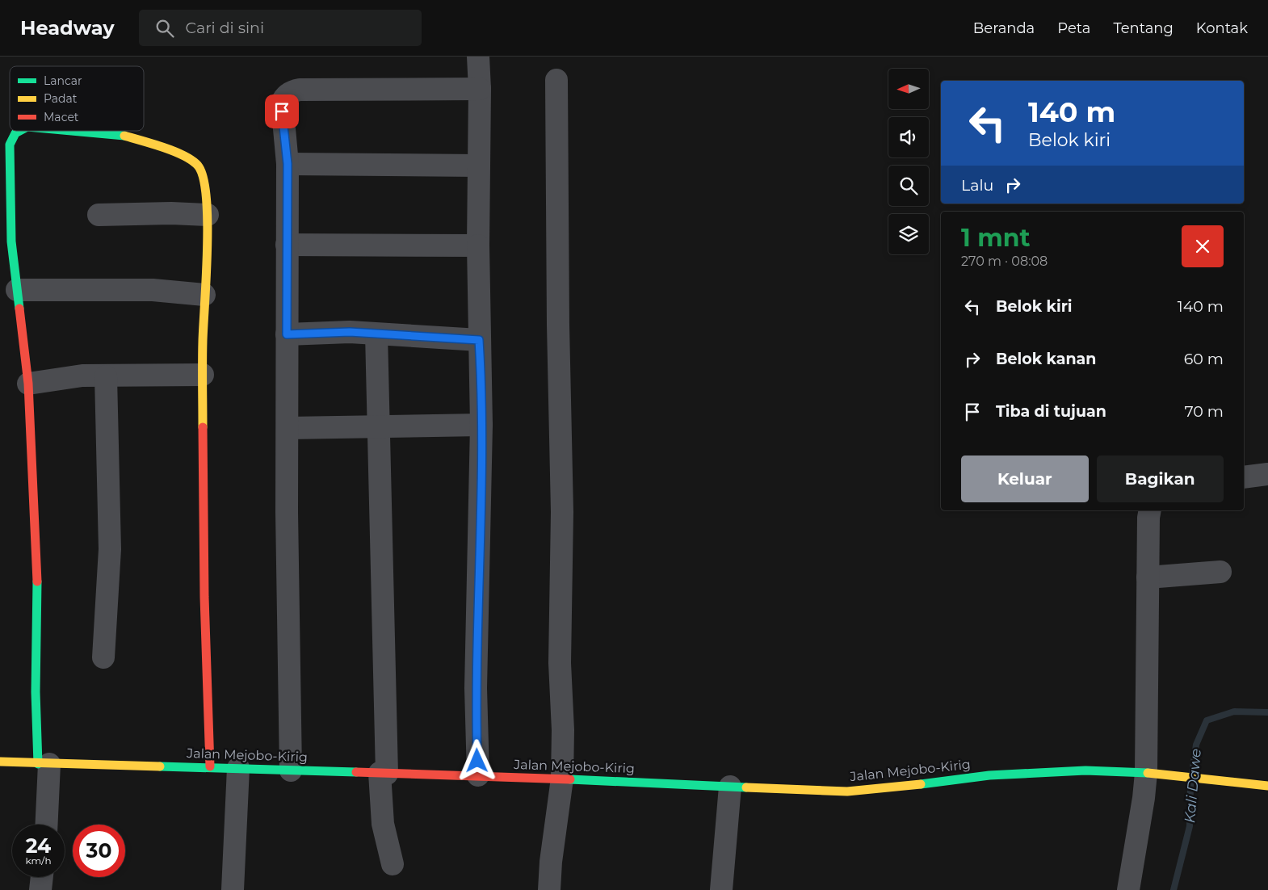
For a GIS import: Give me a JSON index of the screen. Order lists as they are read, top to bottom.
{
  "streets": {
    "street": ["Jalan Mejobo-Kirig"]
  },
  "water": ["Kali Dawe"],
  "legend": ["Lancar", "Padat", "Macet"],
  "north": "left",
  "page": {
    "header": "Headway",
    "search": "Cari di sini",
    "nav": [
      "Beranda",
      "Peta",
      "Tentang",
      "Kontak"
    ],
    "turn": ["140 m", "Belok kiri"],
    "then": "Lalu",
    "heading": ["1 mnt", "270 m · 08:08"],
    "list": [
      {
        "name": "Belok kiri",
        "value": "140 m"
      },
      {
        "name": "Belok kanan",
        "value": "60 m"
      },
      {
        "name": "Tiba di tujuan",
        "value": "70 m"
      }
    ],
    "buttons": ["Keluar", "Bagikan"],
    "speed": "24 km/h",
    "limit": "30"
  }
}
